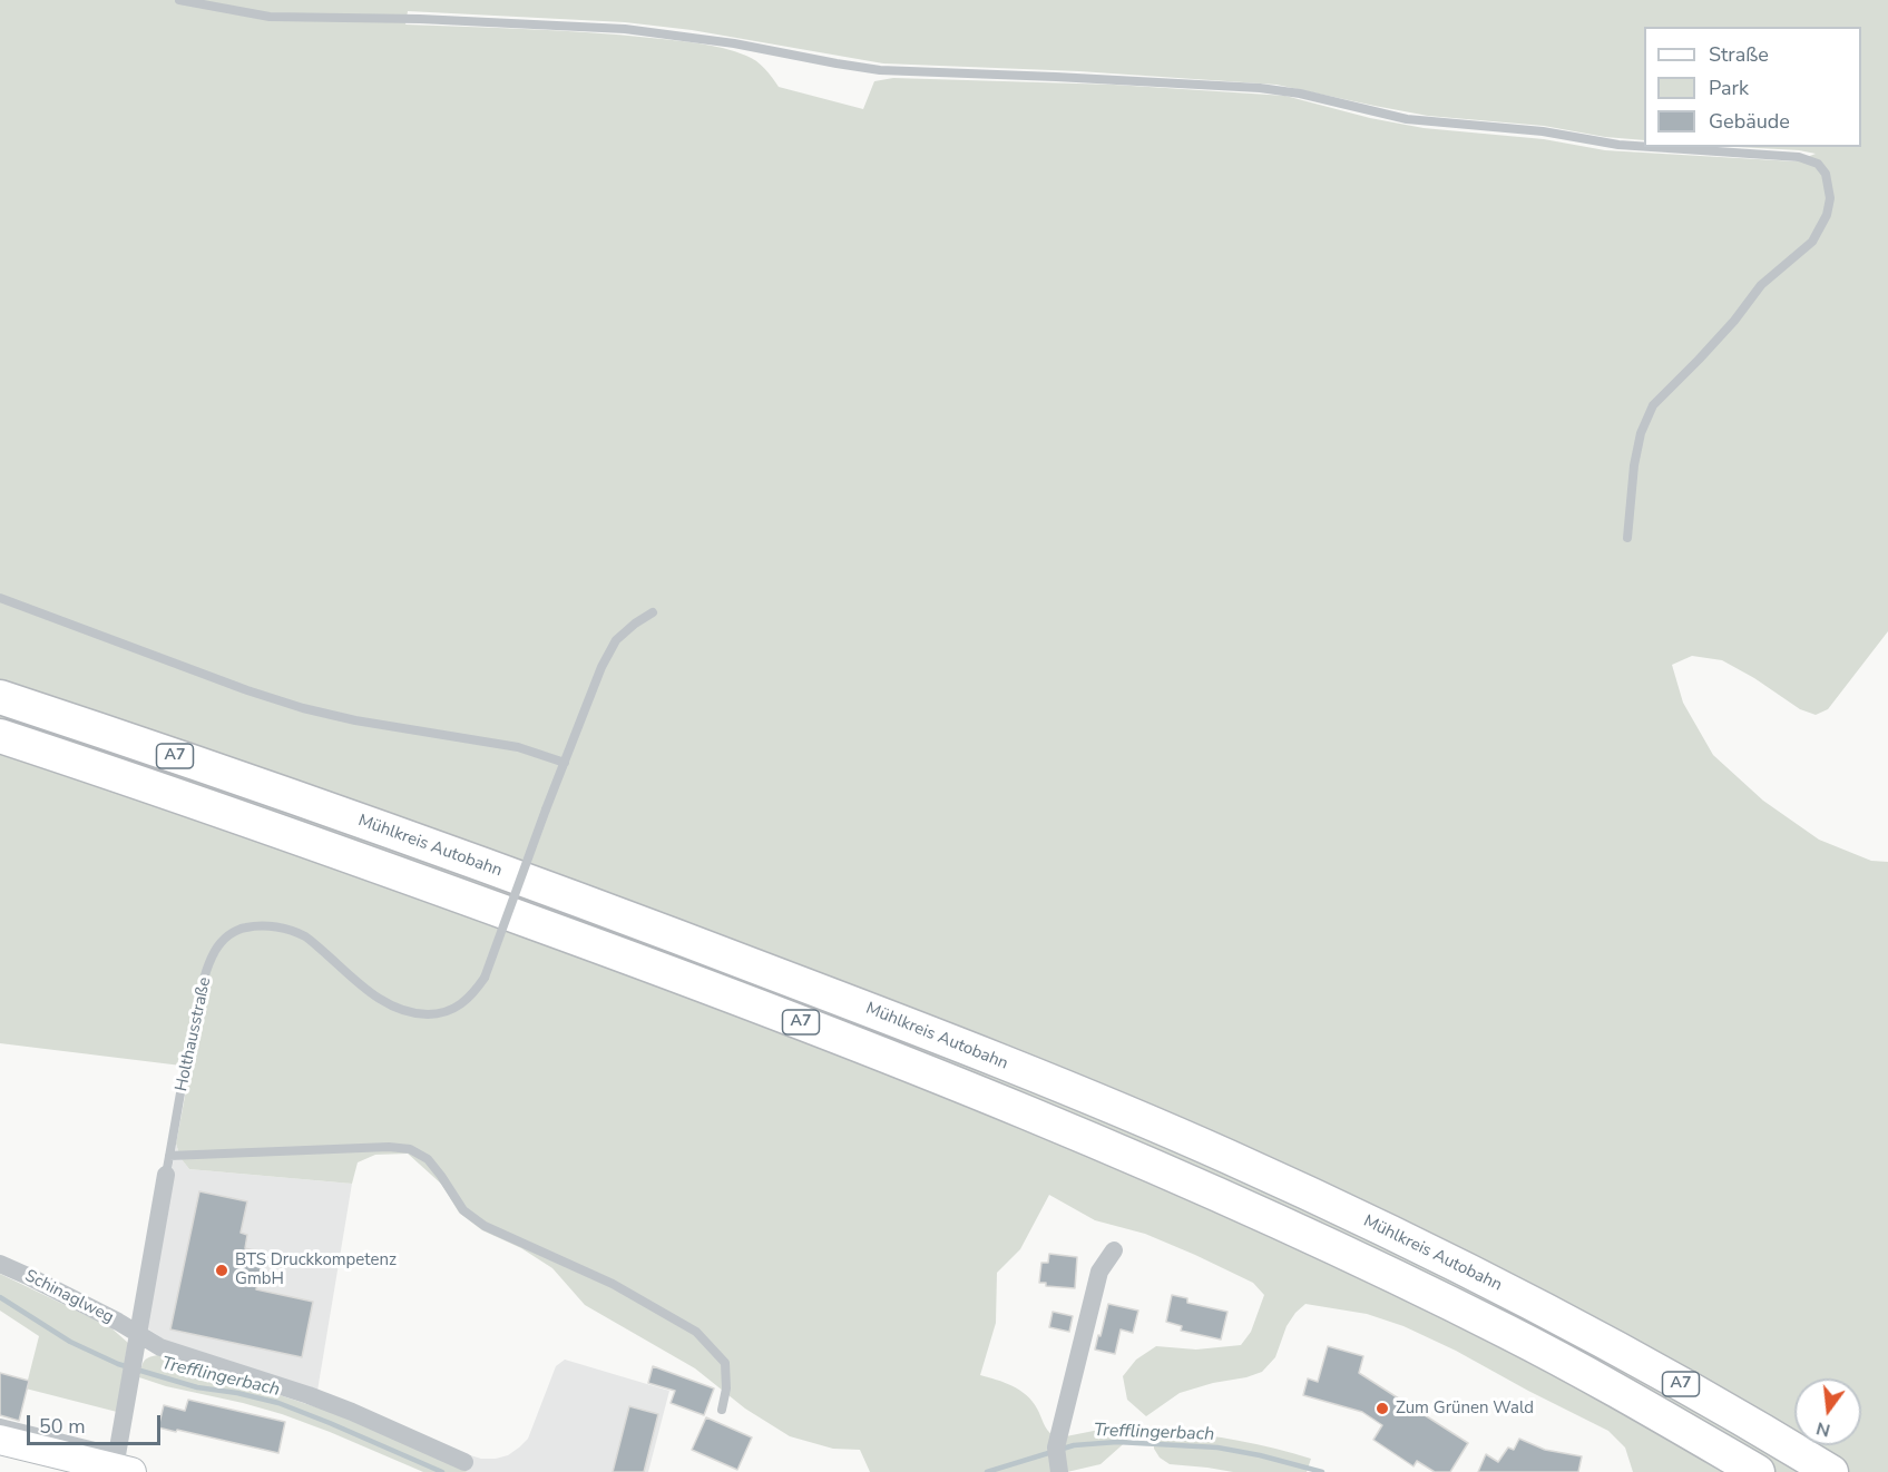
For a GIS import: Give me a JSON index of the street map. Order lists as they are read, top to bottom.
{
  "streets": {
    "highway": ["A7", "Mühlkreis Autobahn"],
    "street": ["Holthausstraße", "Schinaglweg"]
  },
  "crossings": [
    ["Holthausstraße", "Schinaglweg"]
  ],
  "water": ["Trefflingerbach"],
  "places": ["BTS Druckkompetenz GmbH", "Zum Grünen Wald"],
  "legend": ["Straße", "Park", "Gebäude"],
  "scale_bar": "50 m",
  "north": "bottom"
}
